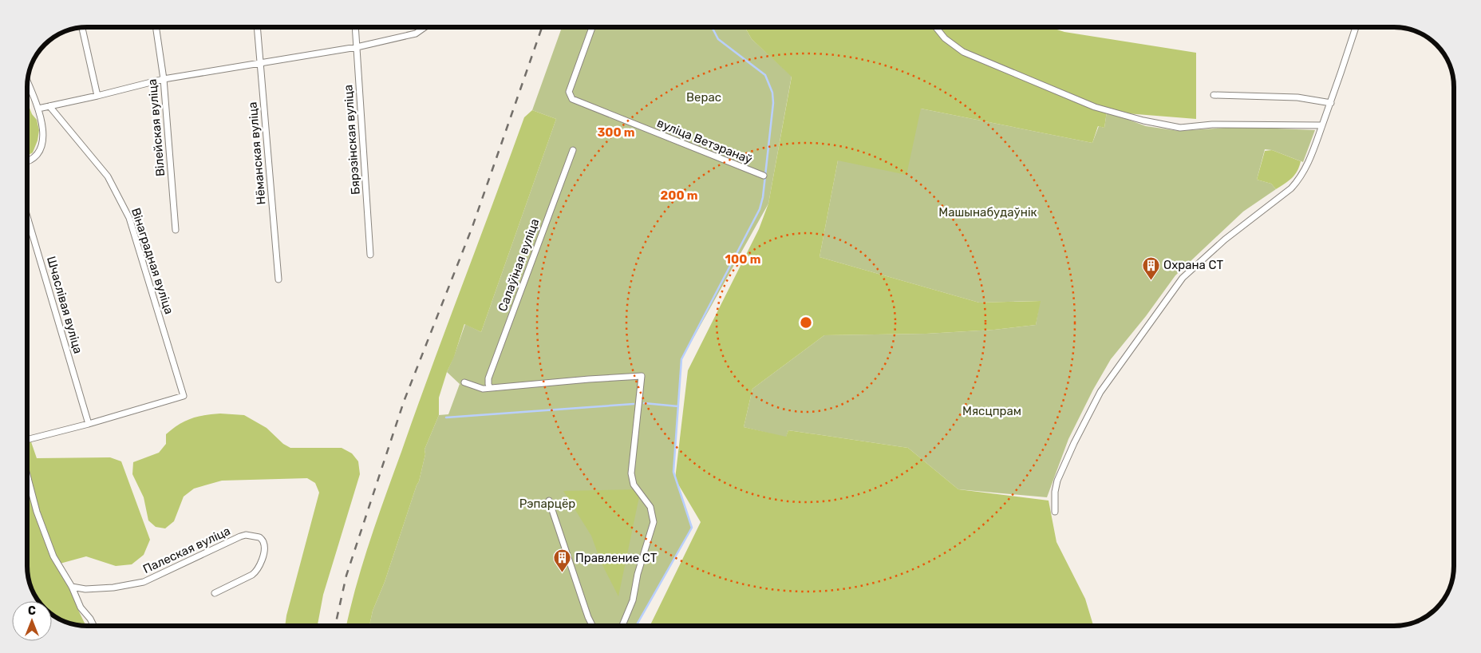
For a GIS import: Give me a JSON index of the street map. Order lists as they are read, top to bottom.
{
  "streets": {
    "street": [
      "Вілейская вуліца",
      "Бярэзінская вуліца",
      "вуліца Ветэранаў",
      "Нёманская вуліца",
      "Вінаградная вуліца",
      "Салаўіная вуліца",
      "Шчаслівая вуліца",
      "Палеская вуліца"
    ]
  },
  "crossings": [
    ["Вінаградная вуліца", "Шчаслівая вуліца"]
  ],
  "parks": [
    "Верас",
    "Машынабудаўнік",
    "Мясцпрам",
    "Рэпарцёр"
  ],
  "places": {
    "building": ["Охрана СТ", "Правление СТ"]
  },
  "north": "top",
  "rings": ["300 m", "200 m", "100 m"]
}
